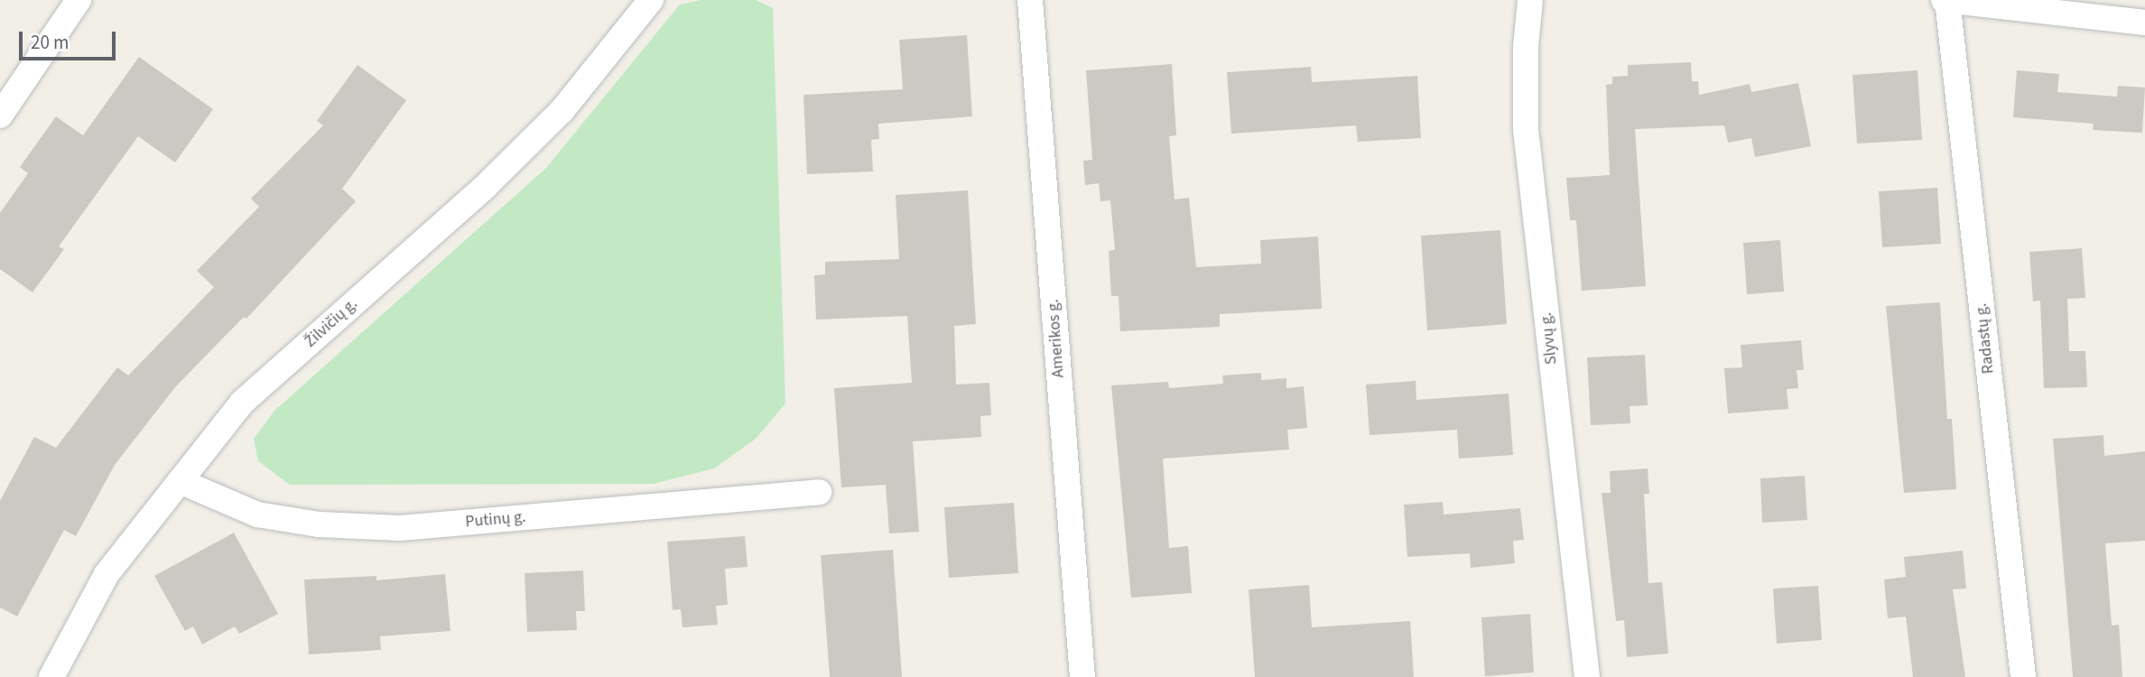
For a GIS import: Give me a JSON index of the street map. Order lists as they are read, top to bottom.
{
  "streets": {
    "street": [
      "Žilvičių g.",
      "Amerikos g.",
      "Slyvų g.",
      "Radastų g.",
      "Putinų g."
    ]
  },
  "crossings": [
    ["Žilvičių g.", "Putinų g."]
  ],
  "scale_bar": "20 m"
}
